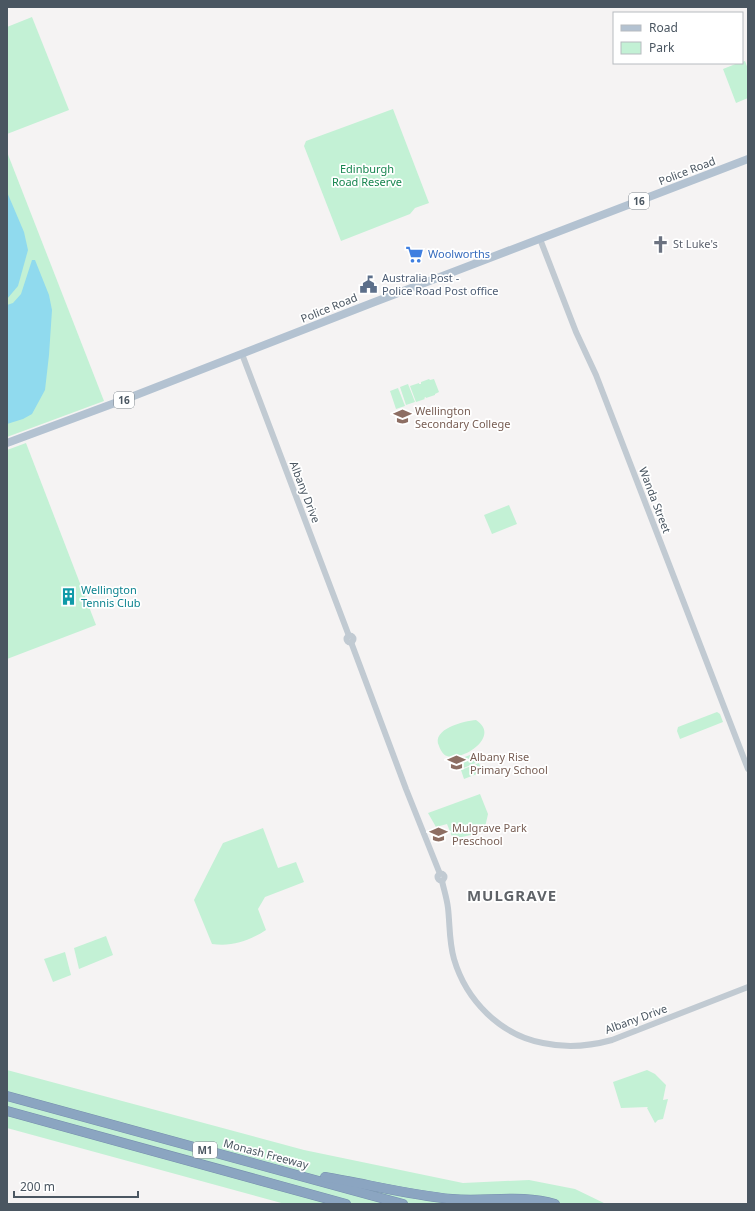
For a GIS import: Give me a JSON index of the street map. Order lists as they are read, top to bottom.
{
  "streets": {
    "highway": ["M1", "Monash Freeway"],
    "main road": ["Police Road", "16"],
    "street": ["Albany Drive", "Wanda Street"]
  },
  "crossings": [
    ["Police Road", "Albany Drive"],
    ["Police Road", "Wanda Street"]
  ],
  "districts": ["MULGRAVE"],
  "parks": ["Edinburgh Road Reserve"],
  "places": {
    "church": ["St Luke's"],
    "supermarket": ["Woolworths"],
    "public building": ["Australia Post - Police Road Post office"],
    "school or university": ["Wellington Secondary College", "Albany Rise Primary School", "Mulgrave Park Preschool"],
    "building": ["Wellington Tennis Club"]
  },
  "legend": ["Road", "Park"],
  "scale_bar": "200 m"
}
